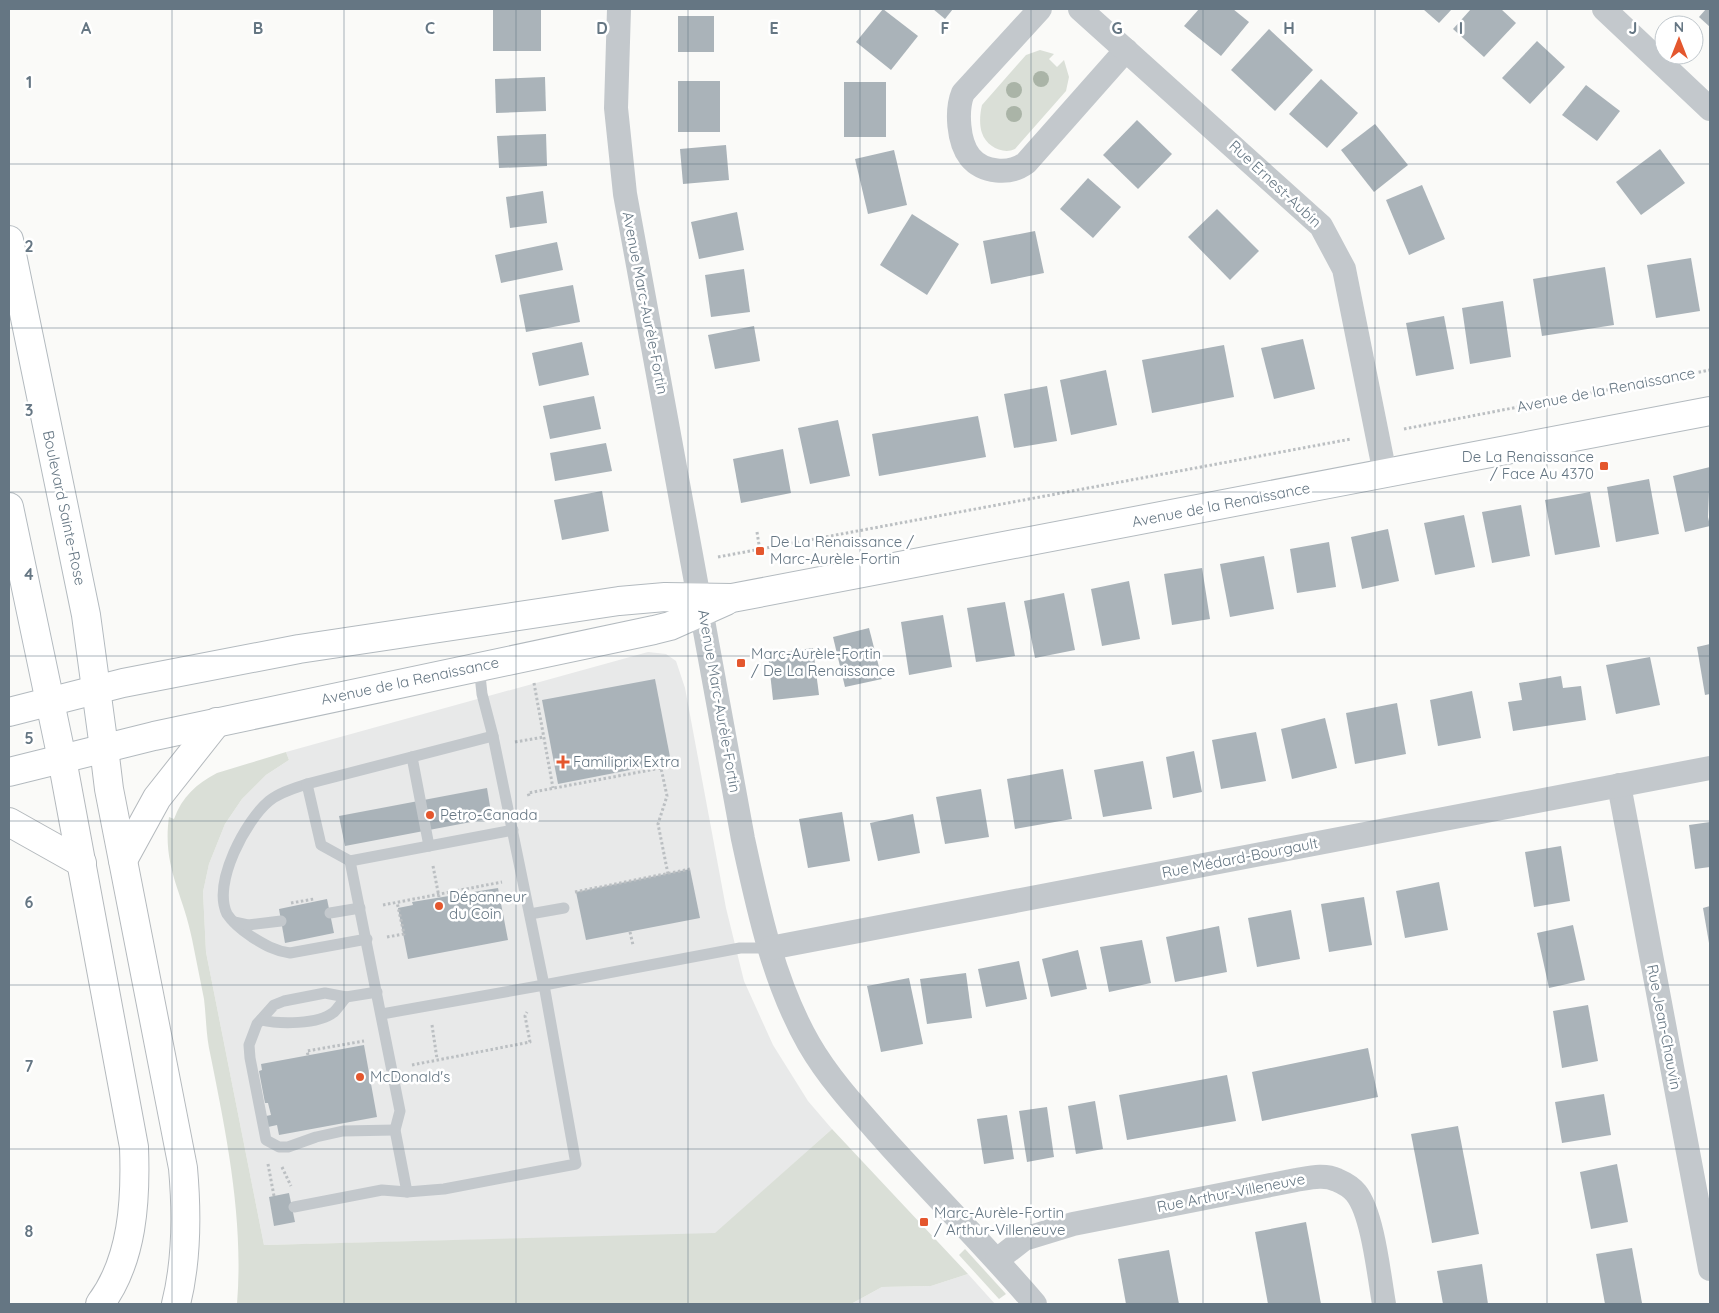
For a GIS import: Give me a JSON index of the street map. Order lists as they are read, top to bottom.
{
  "streets": {
    "main road": ["Avenue de la Renaissance", "Boulevard Sainte-Rose"],
    "street": [
      "Rue Ernest-Aubin",
      "Avenue Marc-Aurèle-Fortin",
      "Rue Médard-Bourgault",
      "Rue Jean-Chauvin",
      "Rue Arthur-Villeneuve"
    ]
  },
  "crossings": [
    ["Rue Ernest-Aubin", "Avenue de la Renaissance"],
    ["Avenue Marc-Aurèle-Fortin", "Avenue de la Renaissance"],
    ["Avenue Marc-Aurèle-Fortin", "Rue Médard-Bourgault"],
    ["Avenue Marc-Aurèle-Fortin", "Rue Arthur-Villeneuve"],
    ["Avenue de la Renaissance", "Boulevard Sainte-Rose"],
    ["Rue Médard-Bourgault", "Rue Jean-Chauvin"]
  ],
  "places": {
    "transit": [
      "De La Renaissance / Face Au 4370",
      "De La Renaissance / Marc-Aurèle-Fortin",
      "Marc-Aurèle-Fortin / De La Renaissance",
      "Marc-Aurèle-Fortin / Arthur-Villeneuve"
    ],
    "health": ["Familiprix Extra"],
    "other": ["Petro-Canada", "Dépanneur du Coin", "McDonald's"]
  },
  "north": "top",
  "grid": {
    "columns": [
      "A",
      "B",
      "C",
      "D",
      "E",
      "F",
      "G",
      "H",
      "I",
      "J"
    ],
    "rows": [
      "1",
      "2",
      "3",
      "4",
      "5",
      "6",
      "7",
      "8"
    ]
  }
}
